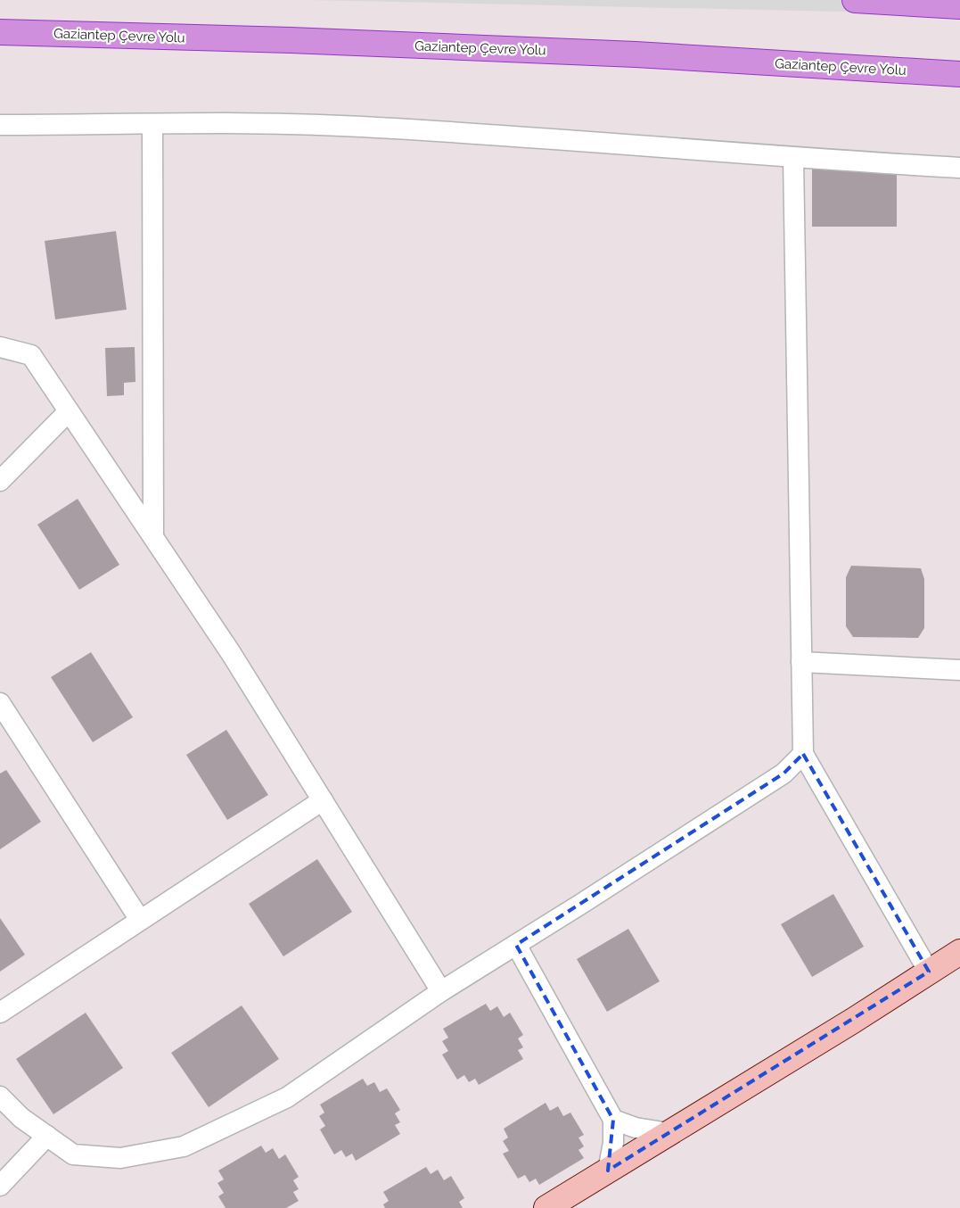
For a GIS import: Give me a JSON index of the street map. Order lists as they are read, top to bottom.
{
  "streets": {
    "highway": ["Gaziantep Çevre Yolu"]
  }
}
